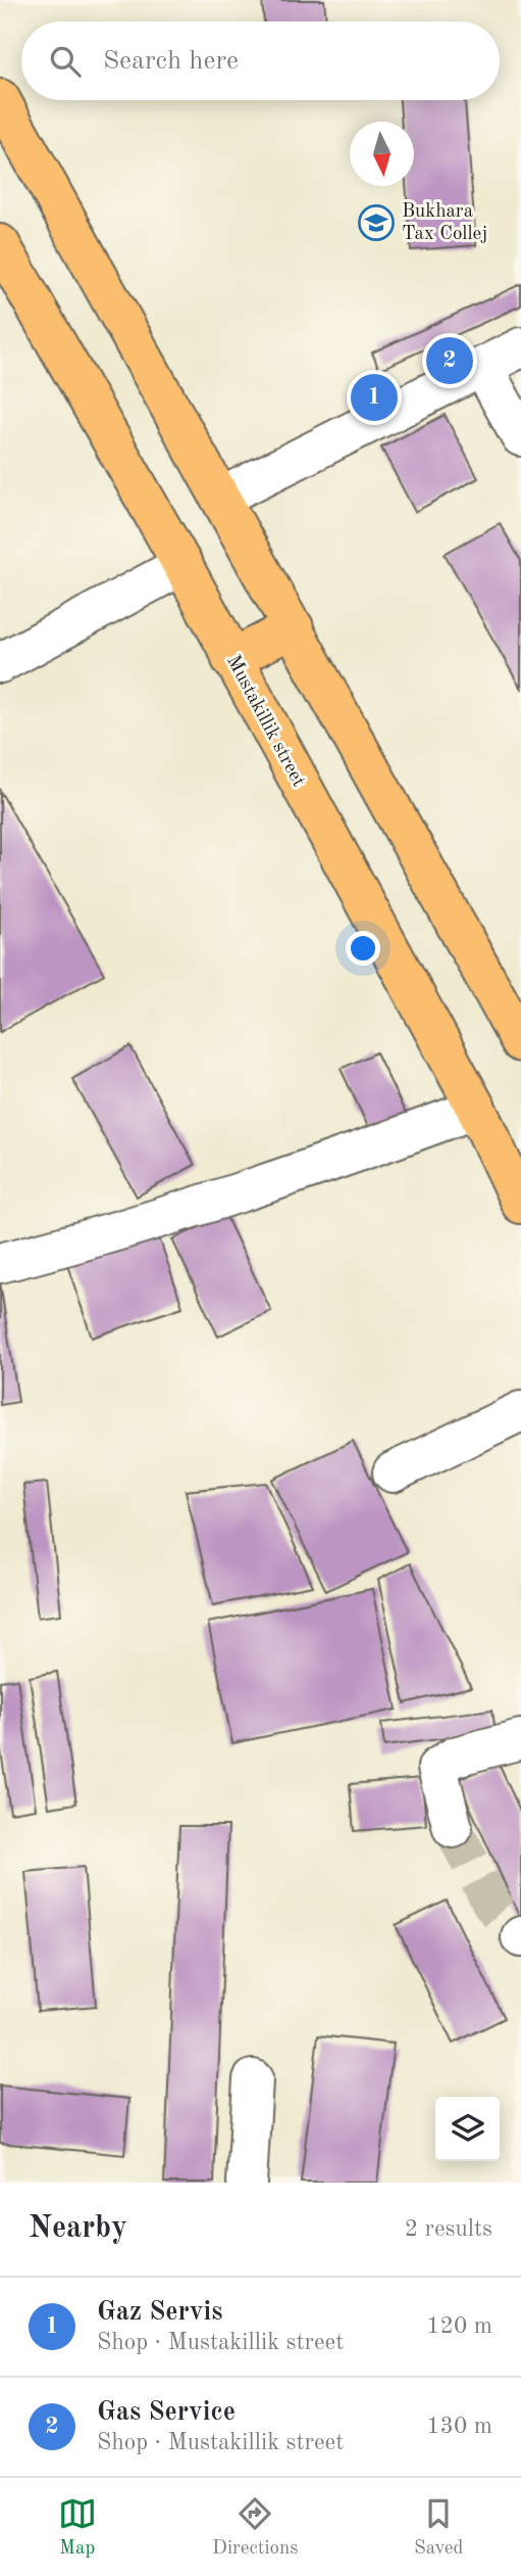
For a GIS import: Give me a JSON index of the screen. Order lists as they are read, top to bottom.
{
  "streets": {
    "main road": ["Mustakillik street"]
  },
  "places": {
    "school or university": ["Bukhara Tax Collej"]
  },
  "north": "bottom",
  "page": {
    "search": "Search here",
    "pins": ["2", "1"],
    "heading": ["Nearby", "2 results"],
    "list": [
      {
        "mark": "1",
        "name": "Gaz Servis",
        "note": "Shop · Mustakillik street",
        "value": "120 m"
      },
      {
        "mark": "2",
        "name": "Gas Service",
        "note": "Shop · Mustakillik street",
        "value": "130 m"
      }
    ],
    "nav": ["Map", "Directions", "Saved"]
  }
}
